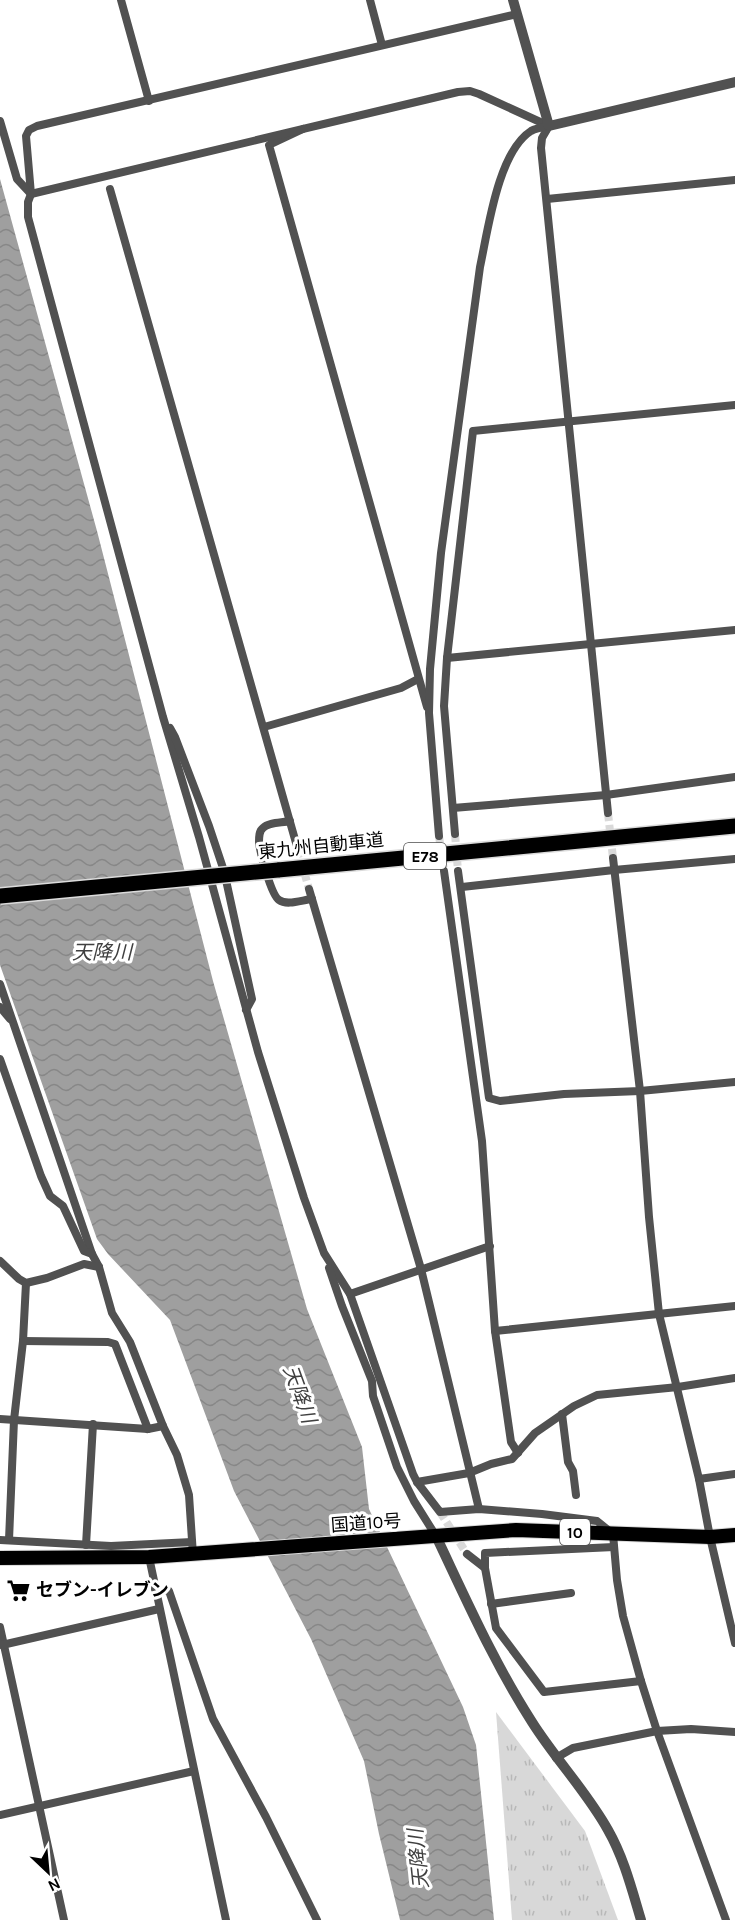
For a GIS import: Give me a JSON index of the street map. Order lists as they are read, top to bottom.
{
  "streets": {
    "highway": [
      "東九州自動車道",
      "E78",
      "国道10号",
      "10"
    ]
  },
  "water": ["天降川"],
  "places": {
    "supermarket": ["セブン-イレブン"]
  },
  "north": "bottom right"
}
